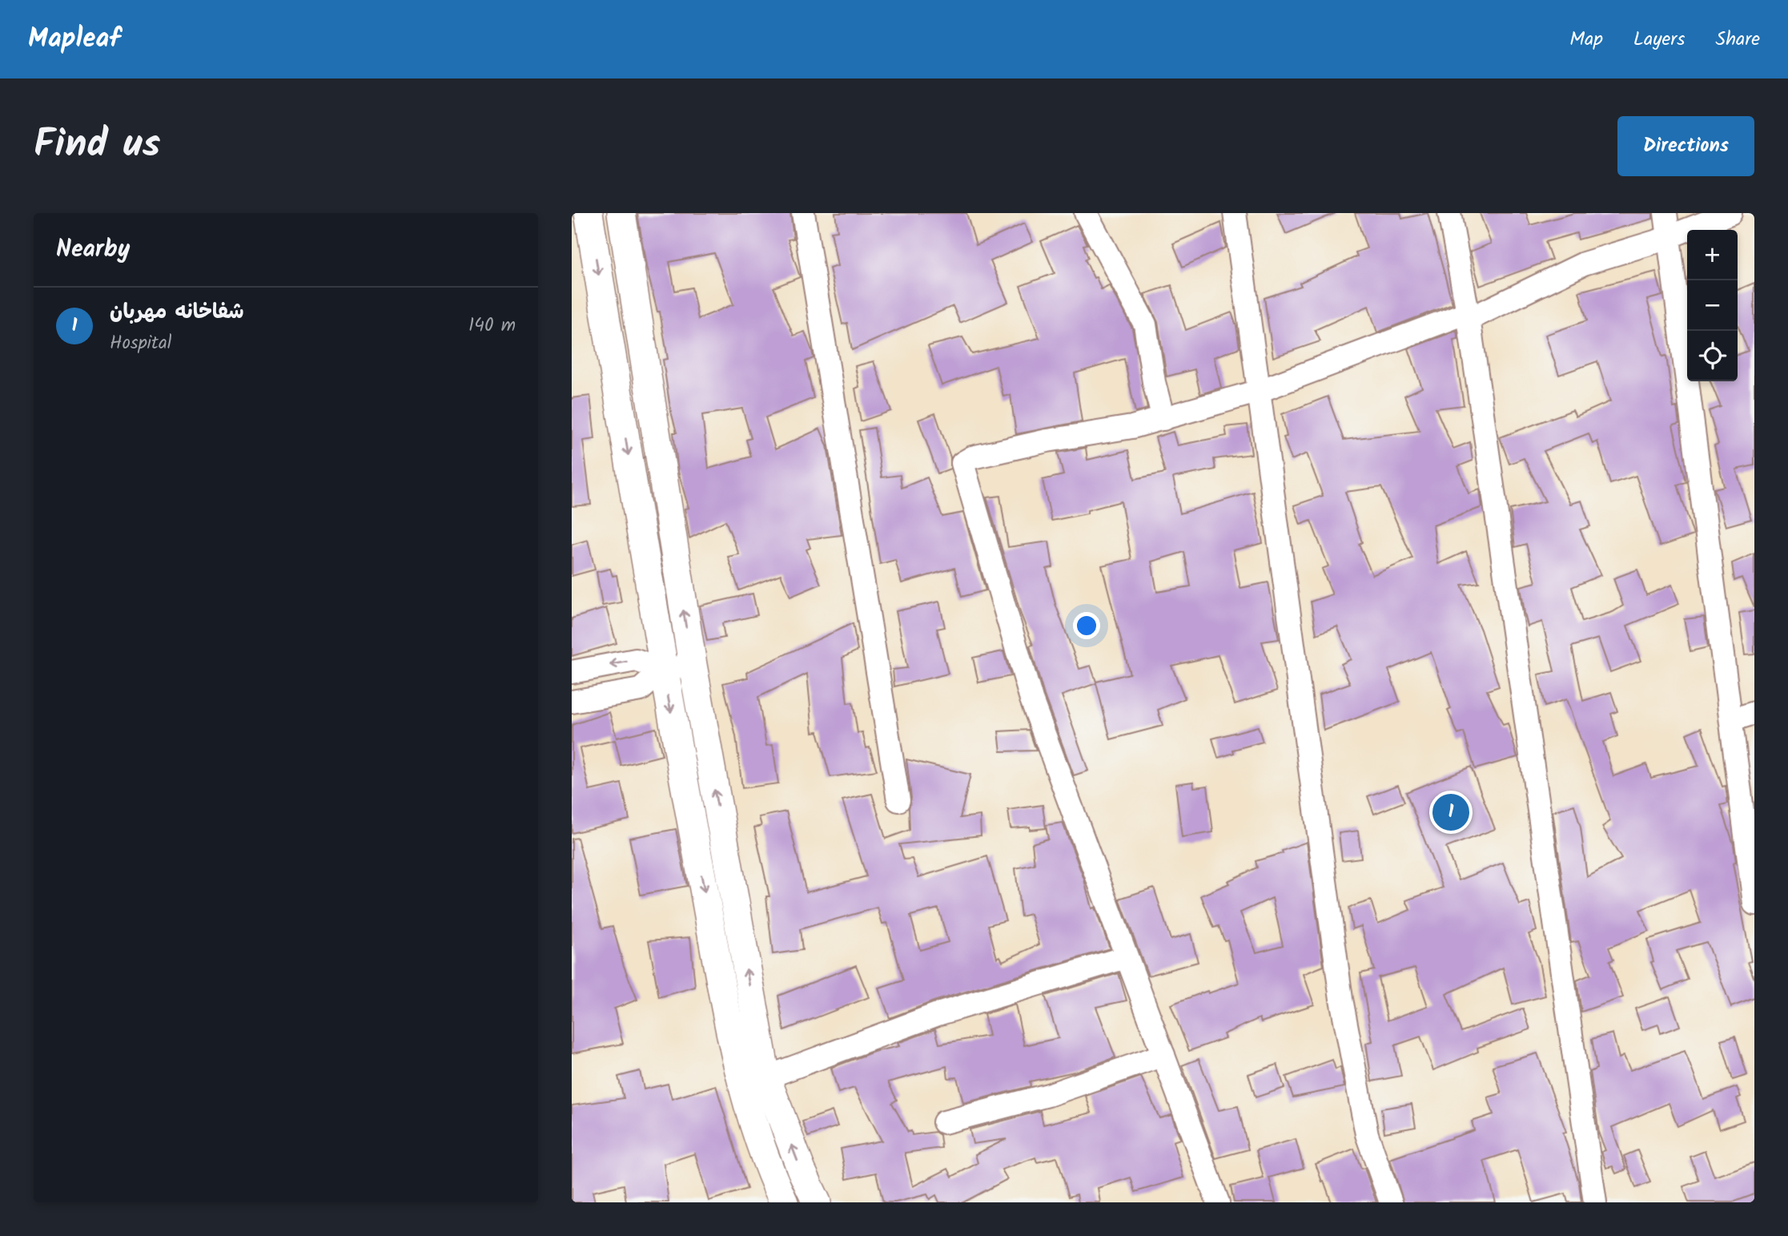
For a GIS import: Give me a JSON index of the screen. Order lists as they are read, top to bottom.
{
  "page": {
    "header": "Mapleaf",
    "nav": ["Map", "Layers", "Share"],
    "title": "Find us",
    "buttons": "Directions",
    "heading": "Nearby",
    "map_buttons": ["+", "−"],
    "list": [
      {
        "mark": "1",
        "name": "شفاخانه مهربان",
        "note": "Hospital",
        "value": "140 m"
      }
    ],
    "pins": "1"
  }
}
